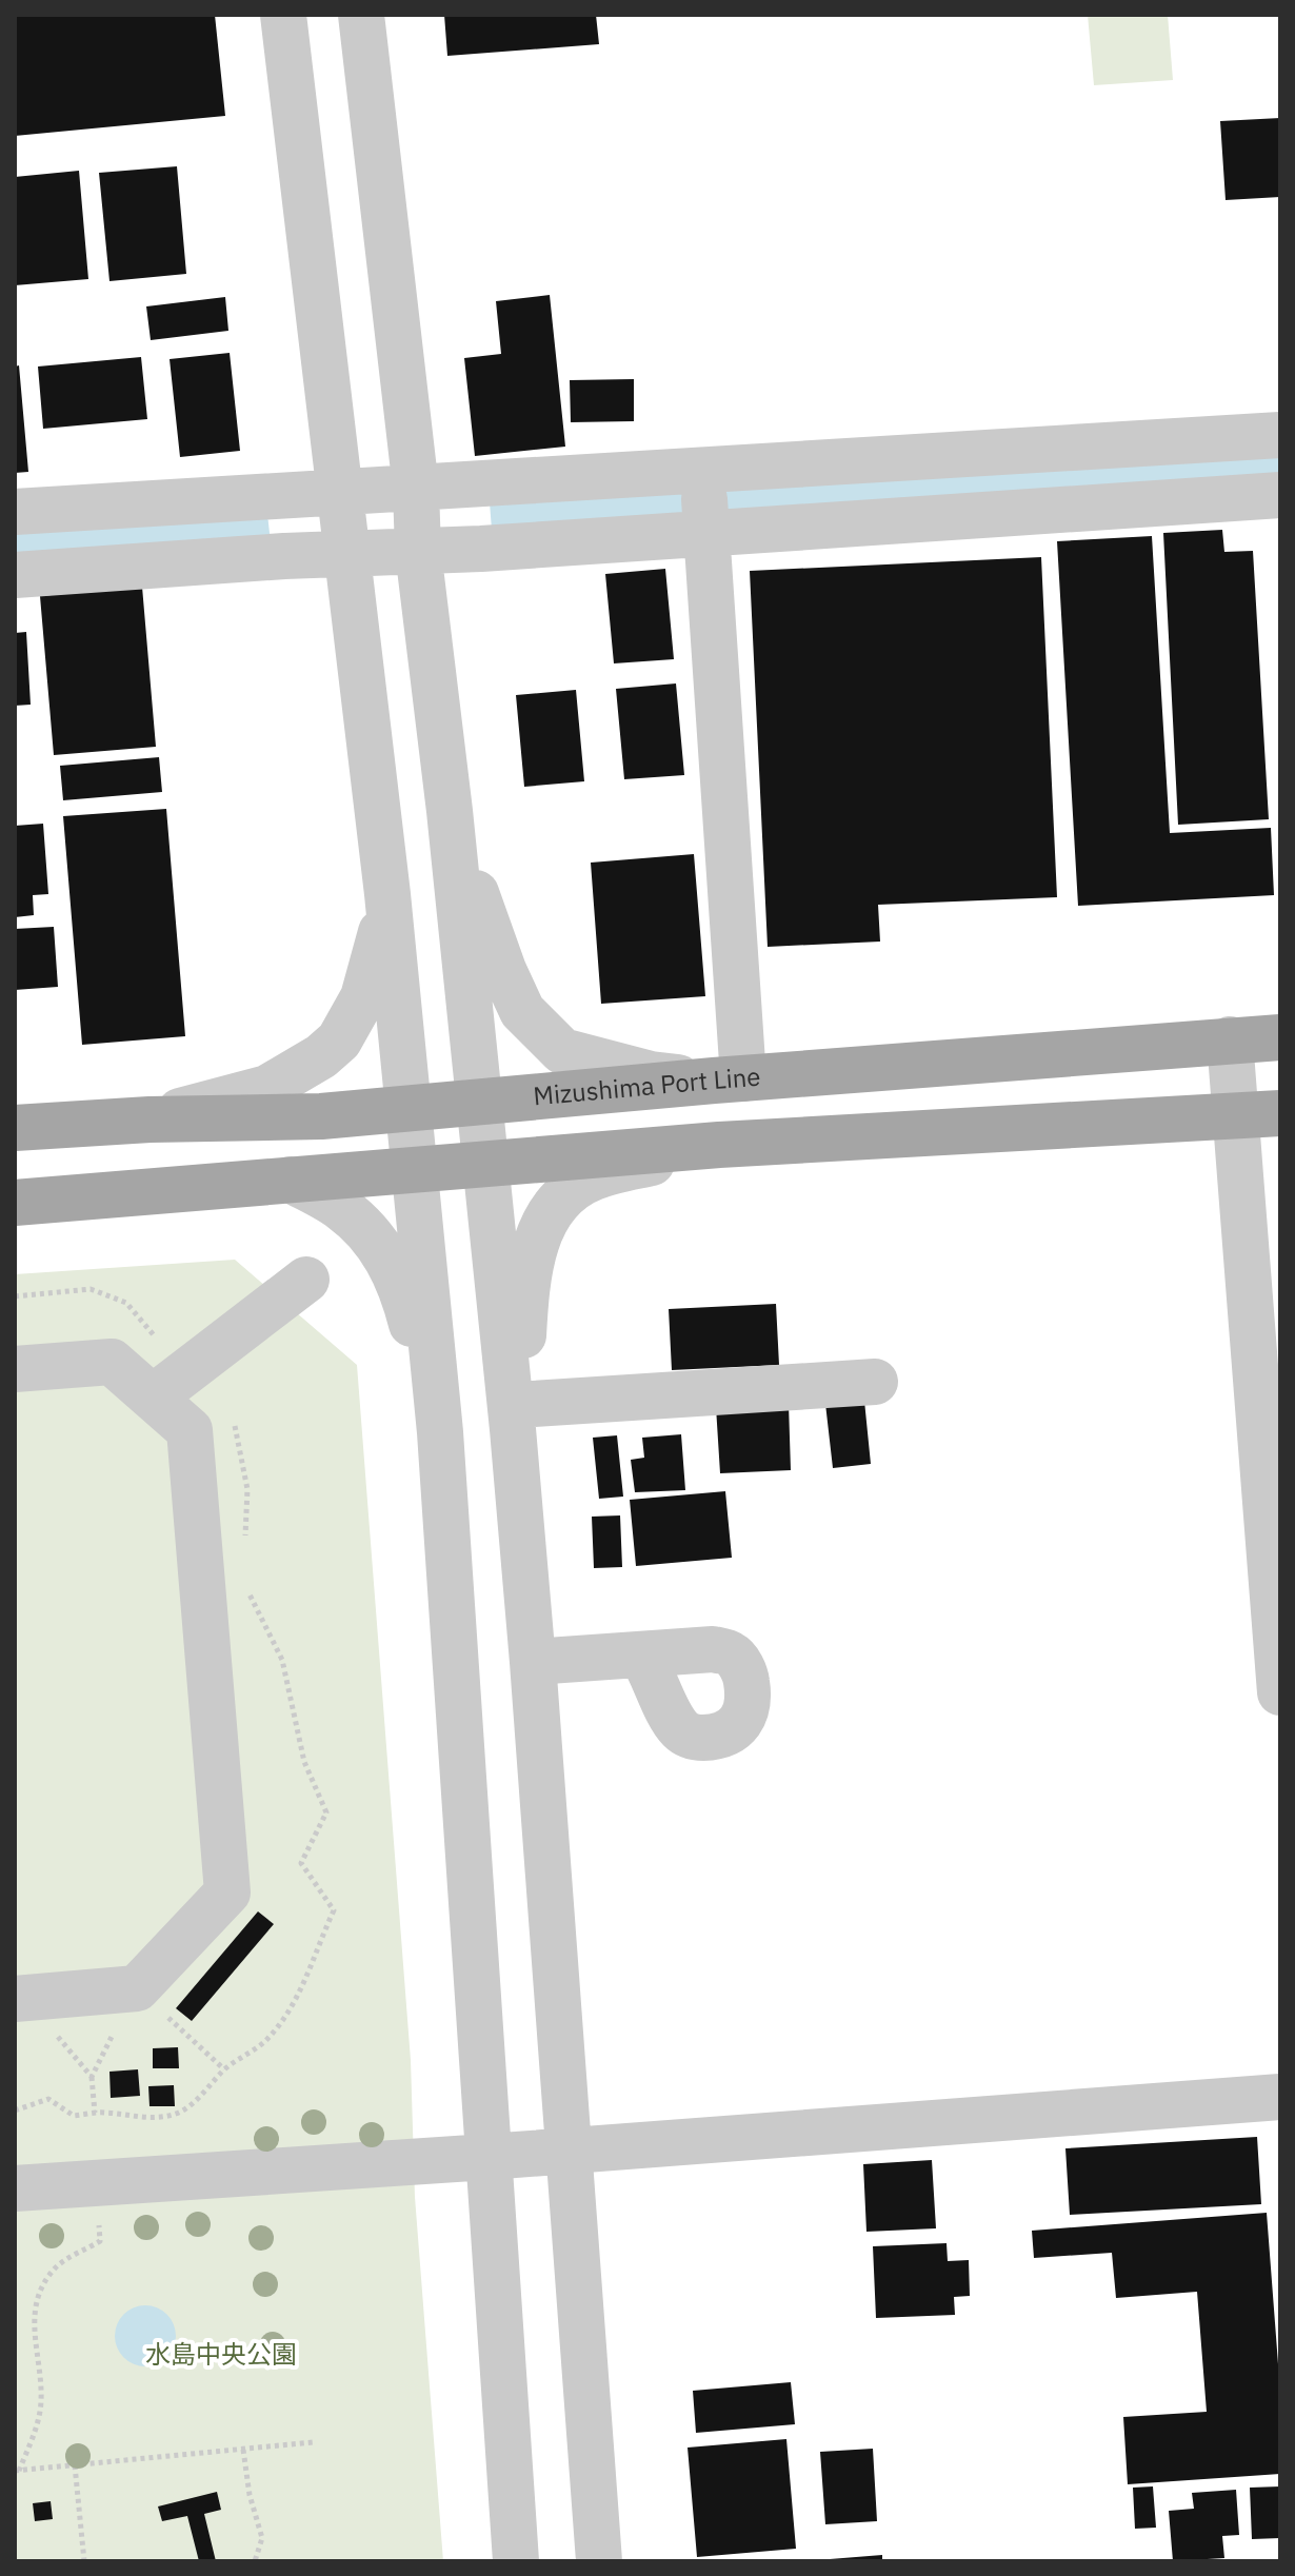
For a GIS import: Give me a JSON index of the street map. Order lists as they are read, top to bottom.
{
  "streets": {
    "main road": ["Mizushima Port Line"]
  },
  "parks": ["水島中央公園"]
}
